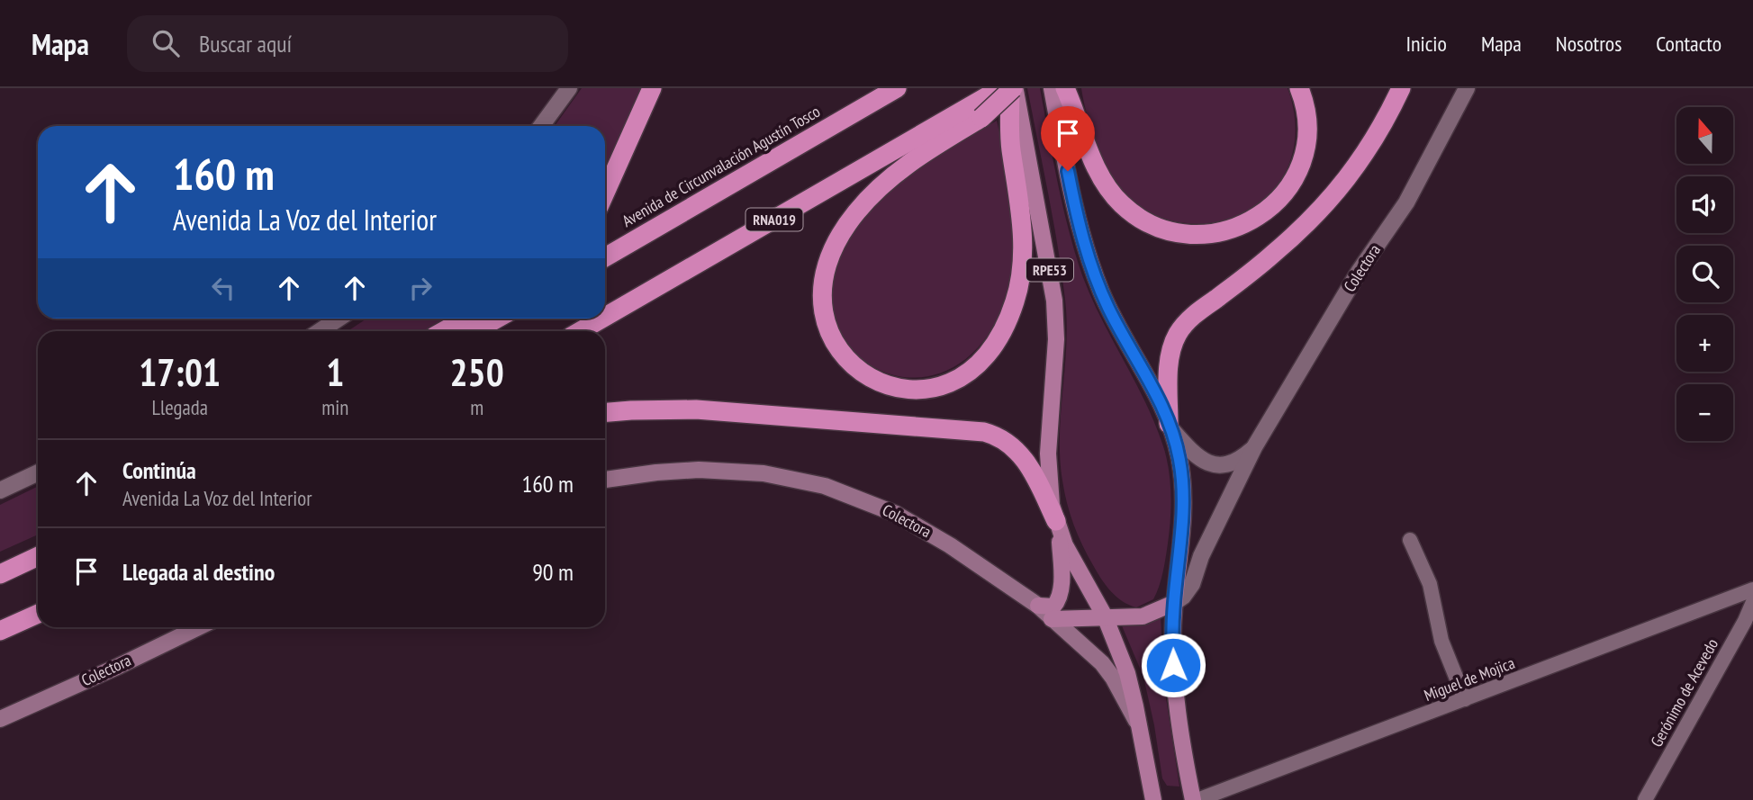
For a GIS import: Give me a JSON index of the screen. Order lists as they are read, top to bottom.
{
  "streets": {
    "highway": ["Avenida de Circunvalación Agustín Tosco", "RNA019"],
    "main road": ["Colectora", "RPE53"],
    "street": ["Miguel de Mojica", "Gerónimo de Acevedo"]
  },
  "north": "top",
  "page": {
    "header": "Mapa",
    "search": "Buscar aquí",
    "nav": [
      "Inicio",
      "Mapa",
      "Nosotros",
      "Contacto"
    ],
    "map_buttons": ["+", "−"],
    "turn": ["160 m", "Avenida La Voz del Interior"],
    "eta": [
      "17:01",
      "Llegada",
      "1",
      "min",
      "250",
      "m"
    ],
    "list": [
      {
        "name": "Continúa",
        "note": "Avenida La Voz del Interior",
        "value": "160 m"
      },
      {
        "name": "Llegada al destino",
        "value": "90 m"
      }
    ]
  }
}
